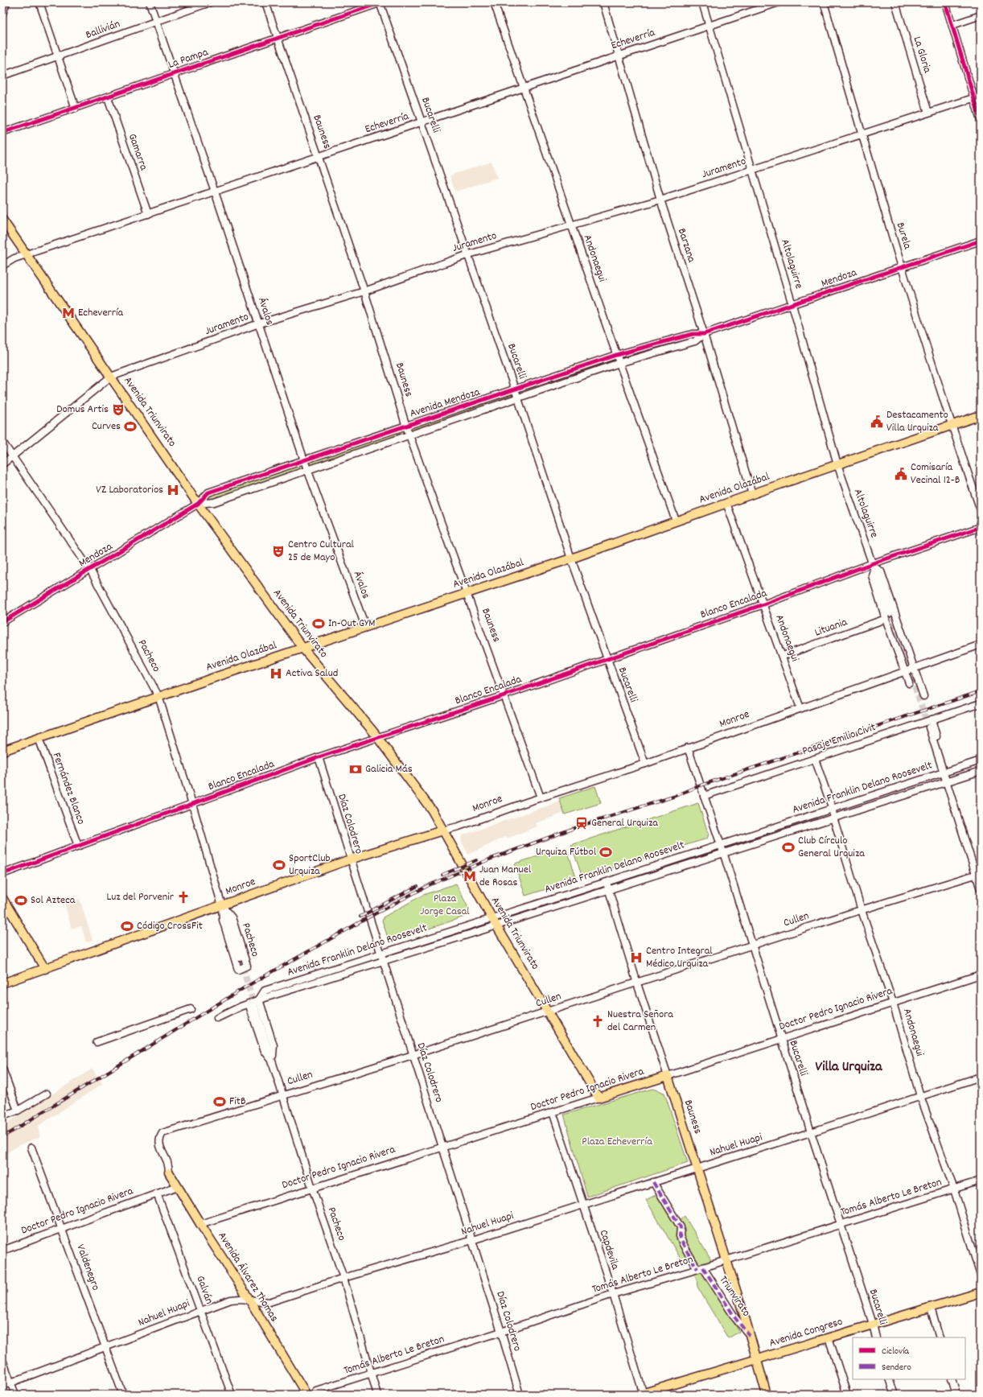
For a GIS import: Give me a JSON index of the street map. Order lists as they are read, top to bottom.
{
  "streets": {
    "main road": [
      "Bauness",
      "Avenida Triunvirato",
      "Avenida Olazábal",
      "Monroe",
      "Doctor Pedro Ignacio Rivera",
      "Avenida Álvarez Thomas",
      "Avenida Congreso"
    ],
    "street": [
      "Ballivián",
      "Echeverría",
      "La Gloria",
      "La Pampa",
      "Bucarelli",
      "Gamarra",
      "Juramento",
      "Burela",
      "Barzana",
      "Andonaegui",
      "Altolaguirre",
      "Mendoza",
      "Ávalos",
      "Avenida Mendoza",
      "Blanco Encalada",
      "Lituania",
      "Pacheco",
      "Pasaje Emilio Civit",
      "Avenida Franklin Delano Roosevelt",
      "Fernández Blanco",
      "Díaz Colodrero",
      "Cullen",
      "Nahuel Huapi",
      "Tomás Alberto Le Breton",
      "Capdevila",
      "Valdenegro",
      "Galván",
      "Triunvirato"
    ]
  },
  "crossings": [
    ["Ballivián", "Ávalos"],
    ["Echeverría", "Bucarelli"],
    ["Echeverría", "Bauness"],
    ["Echeverría", "Gamarra"],
    ["Echeverría", "Barzana"],
    ["Echeverría", "Andonaegui"],
    ["Echeverría", "Altolaguirre"],
    ["Echeverría", "Ávalos"],
    ["Echeverría", "Avenida Triunvirato"],
    ["La Gloria", "Juramento"],
    ["La Pampa", "Bucarelli"],
    ["La Pampa", "Bauness"],
    ["La Pampa", "Gamarra"],
    ["La Pampa", "Ávalos"],
    ["Bucarelli", "Juramento"],
    ["Bucarelli", "Avenida Mendoza"],
    ["Bucarelli", "Avenida Olazábal"],
    ["Bucarelli", "Blanco Encalada"],
    ["Bucarelli", "Monroe"],
    ["Bucarelli", "Pasaje Emilio Civit"],
    ["Bucarelli", "Avenida Franklin Delano Roosevelt"],
    ["Bucarelli", "Cullen"],
    ["Bucarelli", "Doctor Pedro Ignacio Rivera"],
    ["Bucarelli", "Nahuel Huapi"],
    ["Bucarelli", "Tomás Alberto Le Breton"],
    ["Bucarelli", "Avenida Congreso"],
    ["Bauness", "Juramento"],
    ["Bauness", "Avenida Mendoza"],
    ["Bauness", "Avenida Olazábal"],
    ["Bauness", "Blanco Encalada"],
    ["Bauness", "Monroe"],
    ["Bauness", "Avenida Franklin Delano Roosevelt"],
    ["Bauness", "Cullen"],
    ["Bauness", "Doctor Pedro Ignacio Rivera"],
    ["Bauness", "Nahuel Huapi"],
    ["Bauness", "Tomás Alberto Le Breton"],
    ["Bauness", "Triunvirato"],
    ["Bauness", "Avenida Congreso"],
    ["Juramento", "Burela"],
    ["Juramento", "Barzana"],
    ["Juramento", "Andonaegui"],
    ["Juramento", "Altolaguirre"],
    ["Juramento", "Ávalos"],
    ["Juramento", "Avenida Triunvirato"],
    ["Juramento", "Pacheco"],
    ["Burela", "Mendoza"],
    ["Burela", "Avenida Olazábal"],
    ["Barzana", "Mendoza"],
    ["Barzana", "Avenida Mendoza"],
    ["Barzana", "Avenida Olazábal"],
    ["Andonaegui", "Avenida Mendoza"],
    ["Andonaegui", "Avenida Olazábal"],
    ["Andonaegui", "Blanco Encalada"],
    ["Andonaegui", "Lituania"],
    ["Andonaegui", "Monroe"],
    ["Andonaegui", "Pasaje Emilio Civit"],
    ["Andonaegui", "Avenida Franklin Delano Roosevelt"],
    ["Andonaegui", "Cullen"],
    ["Andonaegui", "Doctor Pedro Ignacio Rivera"],
    ["Andonaegui", "Nahuel Huapi"],
    ["Andonaegui", "Tomás Alberto Le Breton"],
    ["Altolaguirre", "Mendoza"],
    ["Altolaguirre", "Avenida Olazábal"],
    ["Altolaguirre", "Blanco Encalada"],
    ["Altolaguirre", "Lituania"],
    ["Altolaguirre", "Monroe"],
    ["Mendoza", "Avenida Mendoza"],
    ["Mendoza", "Avenida Triunvirato"],
    ["Mendoza", "Pacheco"],
    ["Ávalos", "Avenida Mendoza"],
    ["Ávalos", "Avenida Olazábal"],
    ["Avenida Mendoza", "Avenida Triunvirato"],
    ["Avenida Triunvirato", "Avenida Olazábal"],
    ["Avenida Triunvirato", "Blanco Encalada"],
    ["Avenida Triunvirato", "Monroe"],
    ["Avenida Triunvirato", "Avenida Franklin Delano Roosevelt"],
    ["Avenida Triunvirato", "Cullen"],
    ["Avenida Triunvirato", "Doctor Pedro Ignacio Rivera"],
    ["Avenida Olazábal", "Pacheco"],
    ["Avenida Olazábal", "Fernández Blanco"],
    ["Blanco Encalada", "Pacheco"],
    ["Blanco Encalada", "Fernández Blanco"],
    ["Blanco Encalada", "Díaz Colodrero"],
    ["Pacheco", "Monroe"],
    ["Pacheco", "Avenida Franklin Delano Roosevelt"],
    ["Pacheco", "Cullen"],
    ["Pacheco", "Doctor Pedro Ignacio Rivera"],
    ["Pacheco", "Nahuel Huapi"],
    ["Pacheco", "Tomás Alberto Le Breton"],
    ["Monroe", "Díaz Colodrero"],
    ["Avenida Franklin Delano Roosevelt", "Díaz Colodrero"],
    ["Díaz Colodrero", "Cullen"],
    ["Díaz Colodrero", "Doctor Pedro Ignacio Rivera"],
    ["Díaz Colodrero", "Nahuel Huapi"],
    ["Díaz Colodrero", "Tomás Alberto Le Breton"],
    ["Cullen", "Avenida Álvarez Thomas"],
    ["Doctor Pedro Ignacio Rivera", "Capdevila"],
    ["Doctor Pedro Ignacio Rivera", "Valdenegro"],
    ["Doctor Pedro Ignacio Rivera", "Avenida Álvarez Thomas"],
    ["Doctor Pedro Ignacio Rivera", "Galván"],
    ["Nahuel Huapi", "Capdevila"],
    ["Nahuel Huapi", "Valdenegro"],
    ["Nahuel Huapi", "Avenida Álvarez Thomas"],
    ["Nahuel Huapi", "Galván"],
    ["Nahuel Huapi", "Triunvirato"],
    ["Tomás Alberto Le Breton", "Capdevila"],
    ["Tomás Alberto Le Breton", "Triunvirato"],
    ["Capdevila", "Avenida Congreso"]
  ],
  "districts": ["Villa Urquiza"],
  "parks": ["Plaza Jorge Casal", "Plaza Echeverría"],
  "places": {
    "metro station": ["Echeverría", "Juan Manuel de Rosas"],
    "theatre": ["Domus Artis", "Centro Cultural 25 de Mayo"],
    "public building": ["Destacamento Villa Urquiza", "Comisaría Vecinal 12-B"],
    "sports": [
      "Curves",
      "In-Out GYM",
      "Club Círculo General Urquiza",
      "Urquiza Fútbol",
      "SportClub Urquiza",
      "Sol Azteca",
      "Código CrossFit",
      "FitB"
    ],
    "hospital": ["VZ Laboratorios", "Activa Salud", "Centro Integral Médico Urquiza"],
    "bank": ["Galicia Más"],
    "station": ["General Urquiza"],
    "church": ["Luz del Porvenir", "Nuestra Señora del Carmen"]
  },
  "legend": ["Ciclovía", "Sendero"]
}
